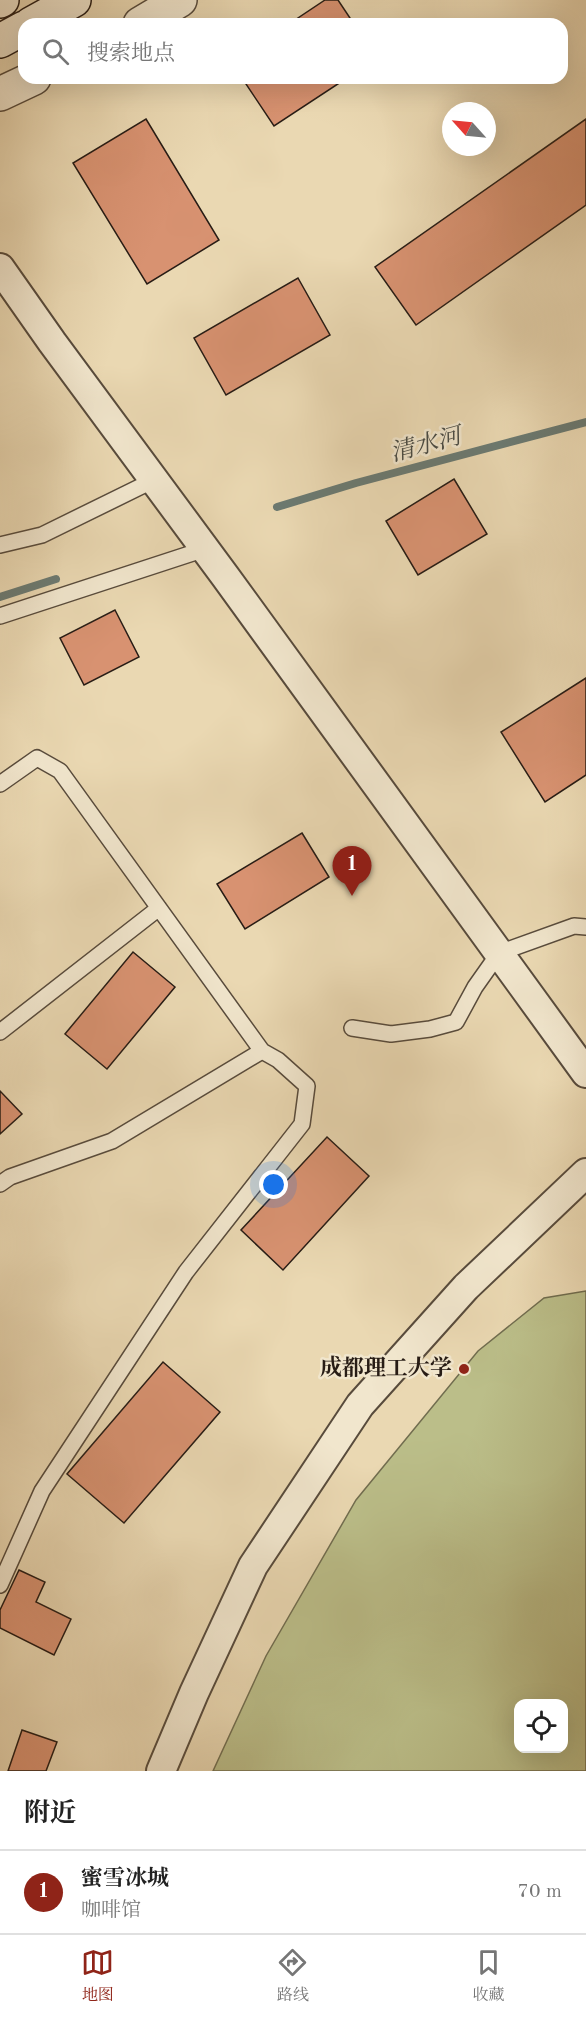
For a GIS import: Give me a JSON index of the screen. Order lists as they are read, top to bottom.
{
  "water": ["清水河"],
  "places": ["成都理工大学"],
  "north": "top left",
  "page": {
    "search": "搜索地点",
    "pins": "1",
    "heading": "附近",
    "list": [
      {
        "mark": "1",
        "name": "蜜雪冰城",
        "note": "咖啡馆",
        "value": "70 m"
      }
    ],
    "nav": ["地图", "路线", "收藏"]
  }
}
